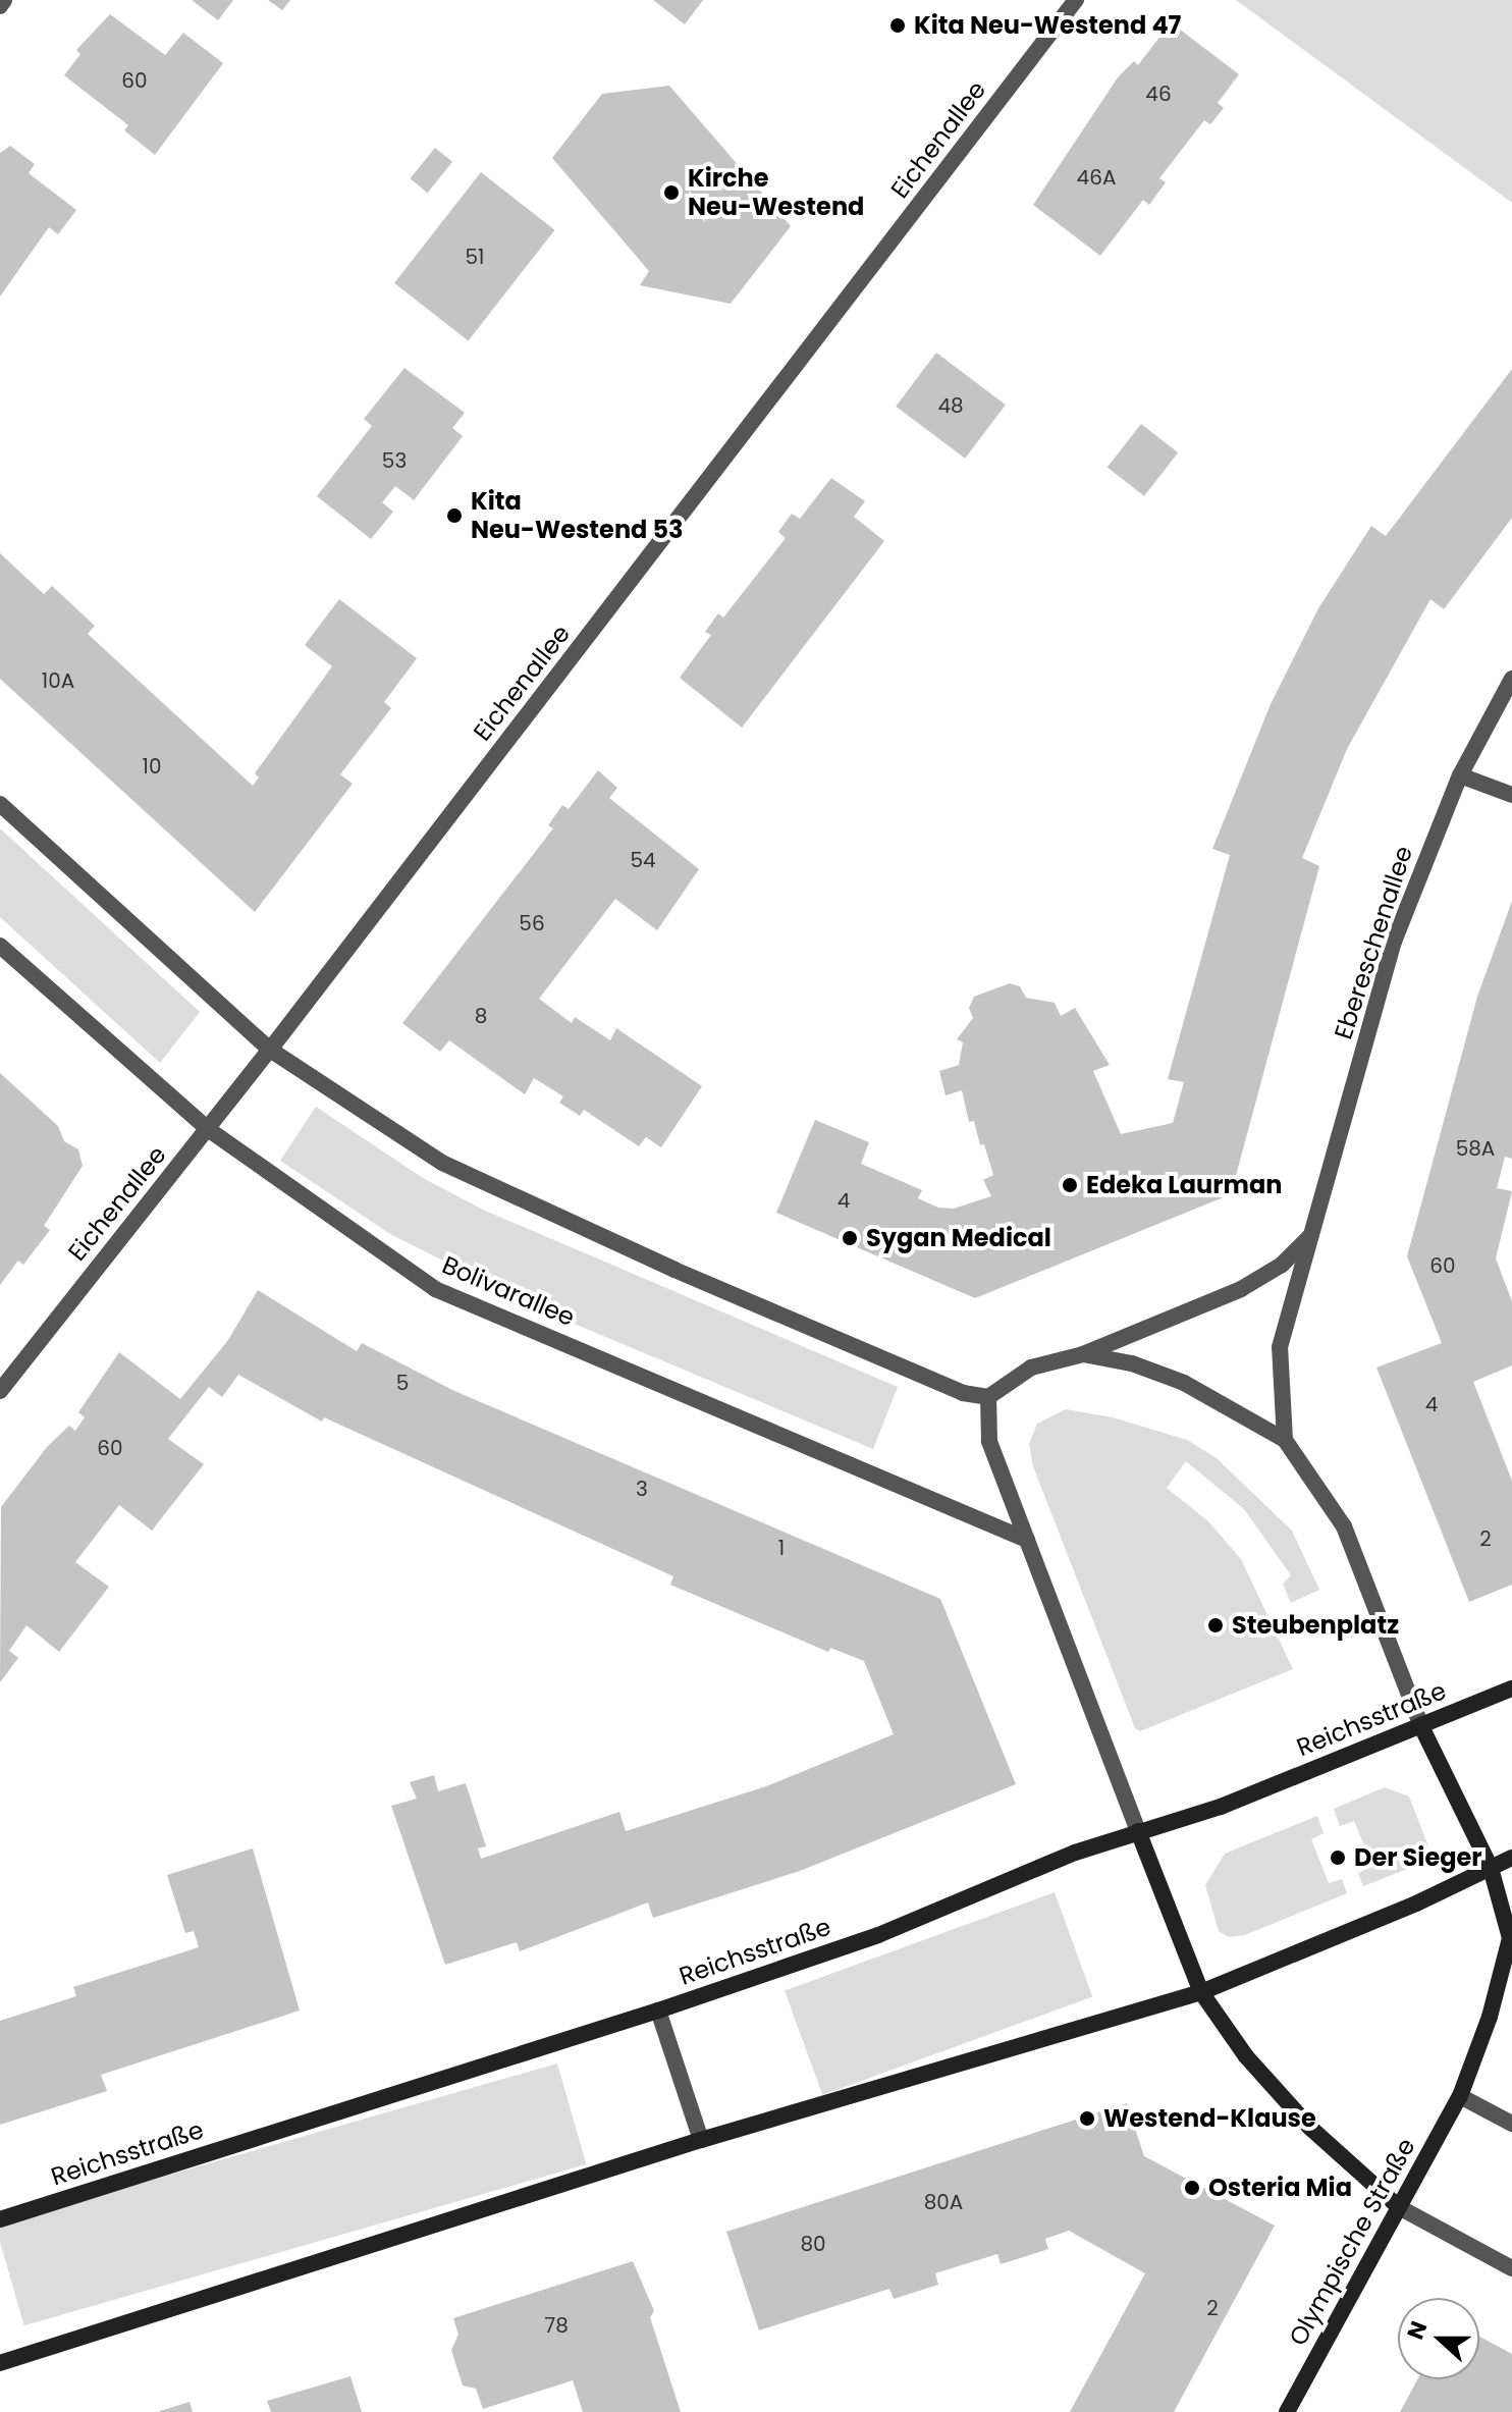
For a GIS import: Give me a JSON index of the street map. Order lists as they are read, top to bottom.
{
  "streets": {
    "main road": ["Reichsstraße", "Olympische Straße"],
    "street": ["Eichenallee", "Ebereschenallee", "Bolivarallee"]
  },
  "crossings": [
    ["Eichenallee", "Bolivarallee"]
  ],
  "places": [
    "Kita Neu-Westend 47",
    "Kirche Neu-Westend",
    "Kita Neu-Westend 53",
    "Edeka Laurman",
    "Sygan Medical",
    "Steubenplatz",
    "Der Sieger",
    "Westend-Klause",
    "Osteria Mia"
  ],
  "house_numbers": [
    "60",
    "46",
    "46A",
    "51",
    "48",
    "53",
    "10A",
    "10",
    "54",
    "56",
    "8",
    "58A",
    "4",
    "60",
    "5",
    "4",
    "60",
    "3",
    "2",
    "1",
    "80A",
    "80",
    "2",
    "78"
  ],
  "north": "left"
}
